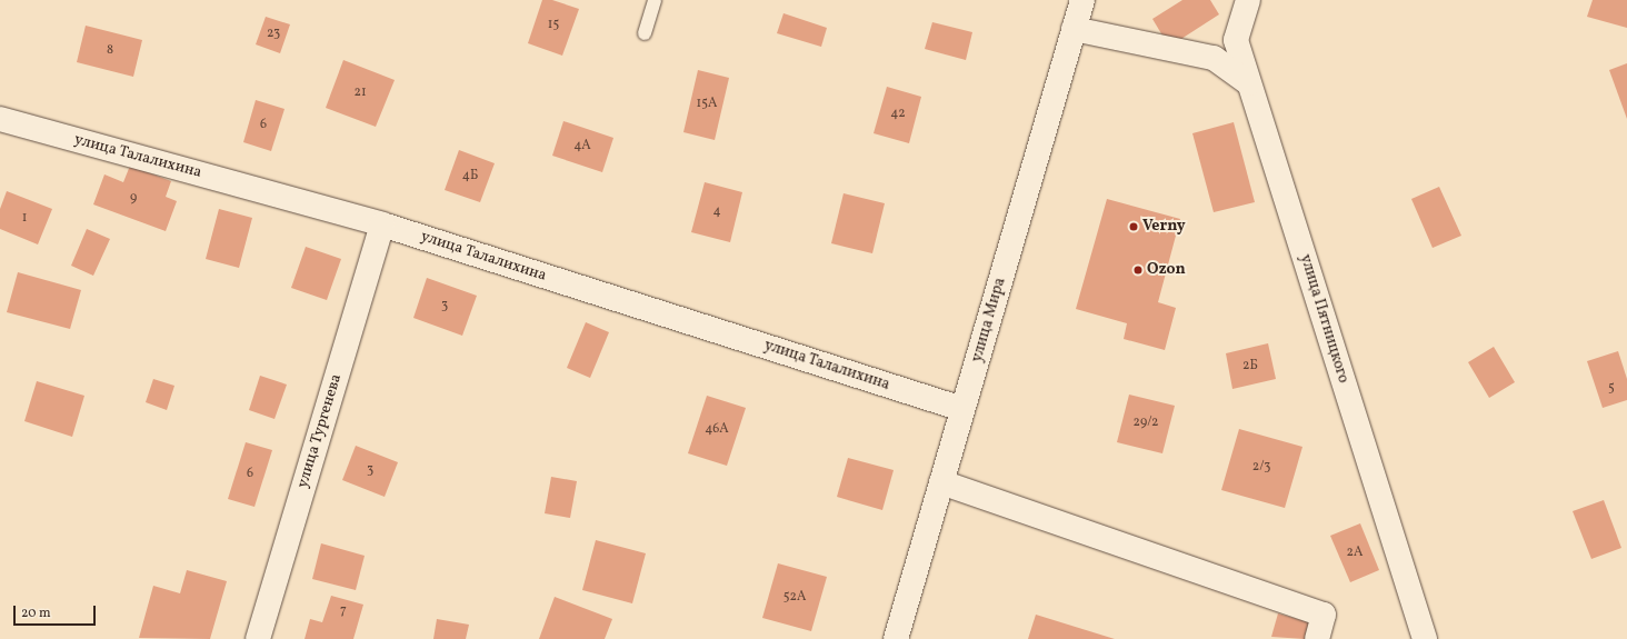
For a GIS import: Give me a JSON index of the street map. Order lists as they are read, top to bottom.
{
  "streets": {
    "street": [
      "улица Талалихина",
      "улица Пятницкого",
      "улица Мира",
      "улица Тургенева"
    ]
  },
  "crossings": [
    ["улица Талалихина", "улица Мира"],
    ["улица Талалихина", "улица Тургенева"]
  ],
  "places": ["Verny", "Ozon"],
  "house_numbers": [
    "15",
    "23",
    "8",
    "21",
    "15А",
    "42",
    "6",
    "4А",
    "4Б",
    "9",
    "4",
    "1",
    "3",
    "2Б",
    "5",
    "29/2",
    "46А",
    "2/3",
    "3",
    "6",
    "2А",
    "52А",
    "7"
  ],
  "scale_bar": "20 m"
}
